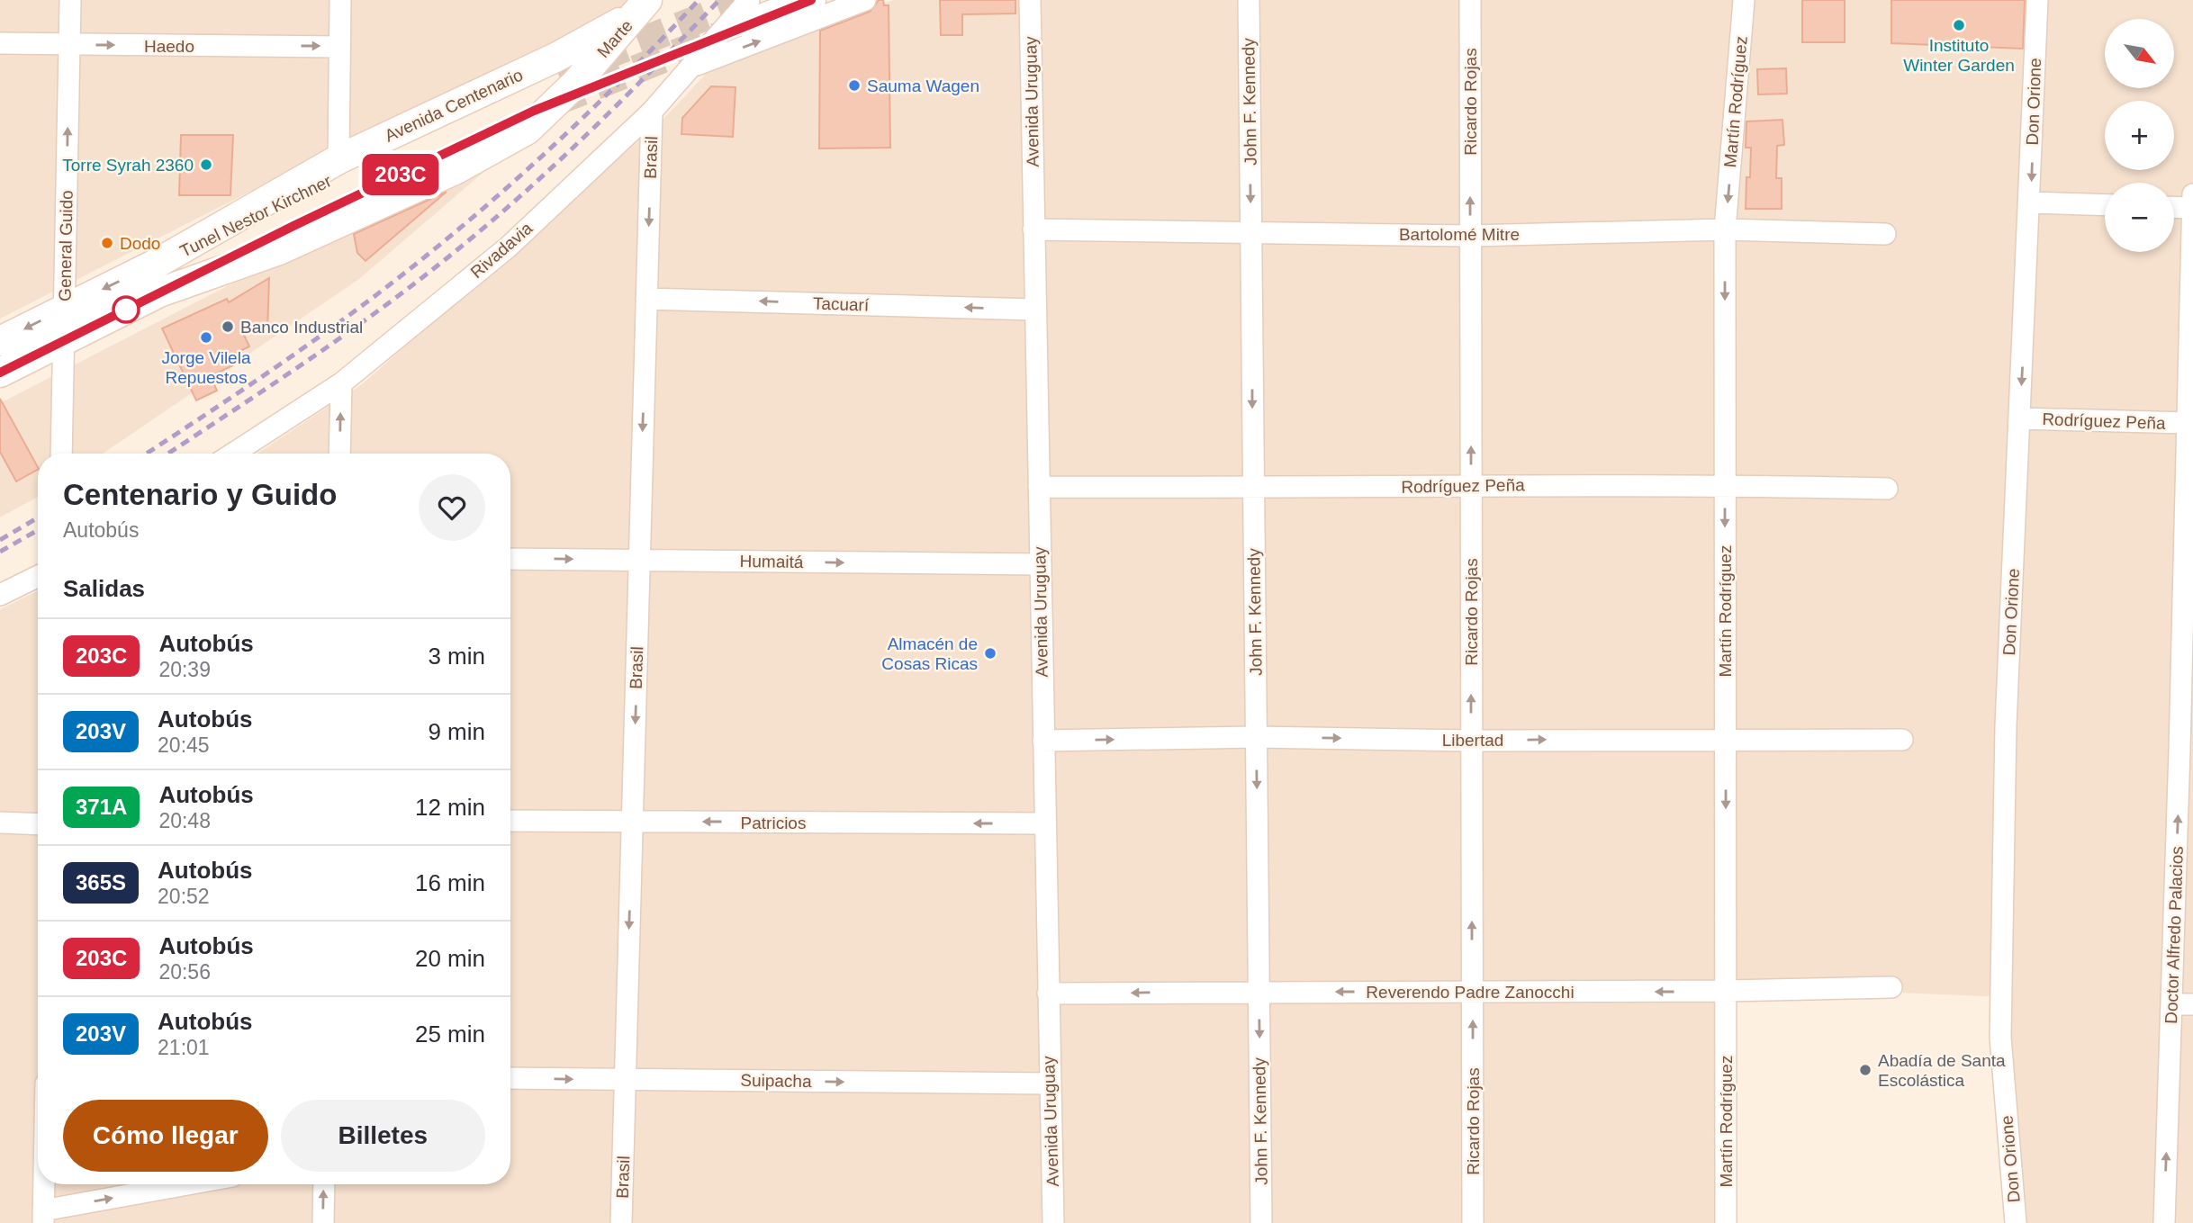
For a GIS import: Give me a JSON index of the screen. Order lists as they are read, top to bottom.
{
  "streets": {
    "street": [
      "Haedo",
      "Avenida Uruguay",
      "John F. Kennedy",
      "Ricardo Rojas",
      "Martín Rodríguez",
      "Don Orione",
      "Avenida Centenario",
      "Brasil",
      "Tunel Nestor Kirchner",
      "Bartolomé Mitre",
      "General Guido",
      "Rivadavia",
      "Tacuarí",
      "Rodríguez Peña",
      "Humaitá",
      "Libertad",
      "Patricios",
      "Doctor Alfredo Palacios",
      "Reverendo Padre Zanocchi",
      "Suipacha"
    ]
  },
  "crossings": [
    ["Haedo", "General Guido"],
    ["Avenida Uruguay", "Bartolomé Mitre"],
    ["Avenida Uruguay", "Tacuarí"],
    ["Avenida Uruguay", "Rodríguez Peña"],
    ["Avenida Uruguay", "Humaitá"],
    ["Avenida Uruguay", "Libertad"],
    ["Avenida Uruguay", "Patricios"],
    ["Avenida Uruguay", "Reverendo Padre Zanocchi"],
    ["Avenida Uruguay", "Suipacha"],
    ["John F. Kennedy", "Bartolomé Mitre"],
    ["John F. Kennedy", "Rodríguez Peña"],
    ["John F. Kennedy", "Libertad"],
    ["John F. Kennedy", "Reverendo Padre Zanocchi"],
    ["Ricardo Rojas", "Bartolomé Mitre"],
    ["Ricardo Rojas", "Rodríguez Peña"],
    ["Ricardo Rojas", "Libertad"],
    ["Ricardo Rojas", "Reverendo Padre Zanocchi"],
    ["Martín Rodríguez", "Bartolomé Mitre"],
    ["Martín Rodríguez", "Rodríguez Peña"],
    ["Martín Rodríguez", "Libertad"],
    ["Martín Rodríguez", "Reverendo Padre Zanocchi"],
    ["Don Orione", "Rodríguez Peña"],
    ["Avenida Centenario", "Tunel Nestor Kirchner"],
    ["Avenida Centenario", "General Guido"],
    ["Brasil", "Rivadavia"],
    ["Brasil", "Tacuarí"],
    ["Brasil", "Humaitá"],
    ["Brasil", "Patricios"],
    ["Brasil", "Suipacha"],
    ["Rodríguez Peña", "Doctor Alfredo Palacios"]
  ],
  "one_way": [
    "Haedo",
    "John F. Kennedy",
    "Ricardo Rojas",
    "Martín Rodríguez",
    "Brasil",
    "General Guido",
    "Tacuarí",
    "Humaitá",
    "Libertad",
    "Patricios",
    "Doctor Alfredo Palacios",
    "Reverendo Padre Zanocchi",
    "Suipacha"
  ],
  "places": [
    "Instituto Winter Garden",
    "Sauma Wagen",
    "Torre Syrah 2360",
    "Dodo",
    "Banco Industrial",
    "Jorge Vilela Repuestos",
    "Almacén de Cosas Ricas",
    "Abadía de Santa Escolástica"
  ],
  "lines": ["bus line 203C"],
  "north": "bottom right",
  "page": {
    "on_map": "203C",
    "map_buttons": ["+", "−"],
    "heading": [
      ["Centenario y Guido", "Autobús"],
      "Salidas"
    ],
    "list": [
      {
        "mark": "203C",
        "name": "Autobús",
        "note": "20:39",
        "value": "3 min"
      },
      {
        "mark": "203V",
        "name": "Autobús",
        "note": "20:45",
        "value": "9 min"
      },
      {
        "mark": "371A",
        "name": "Autobús",
        "note": "20:48",
        "value": "12 min"
      },
      {
        "mark": "365S",
        "name": "Autobús",
        "note": "20:52",
        "value": "16 min"
      },
      {
        "mark": "203C",
        "name": "Autobús",
        "note": "20:56",
        "value": "20 min"
      },
      {
        "mark": "203V",
        "name": "Autobús",
        "note": "21:01",
        "value": "25 min"
      }
    ],
    "buttons": ["Cómo llegar", "Billetes"]
  }
}
